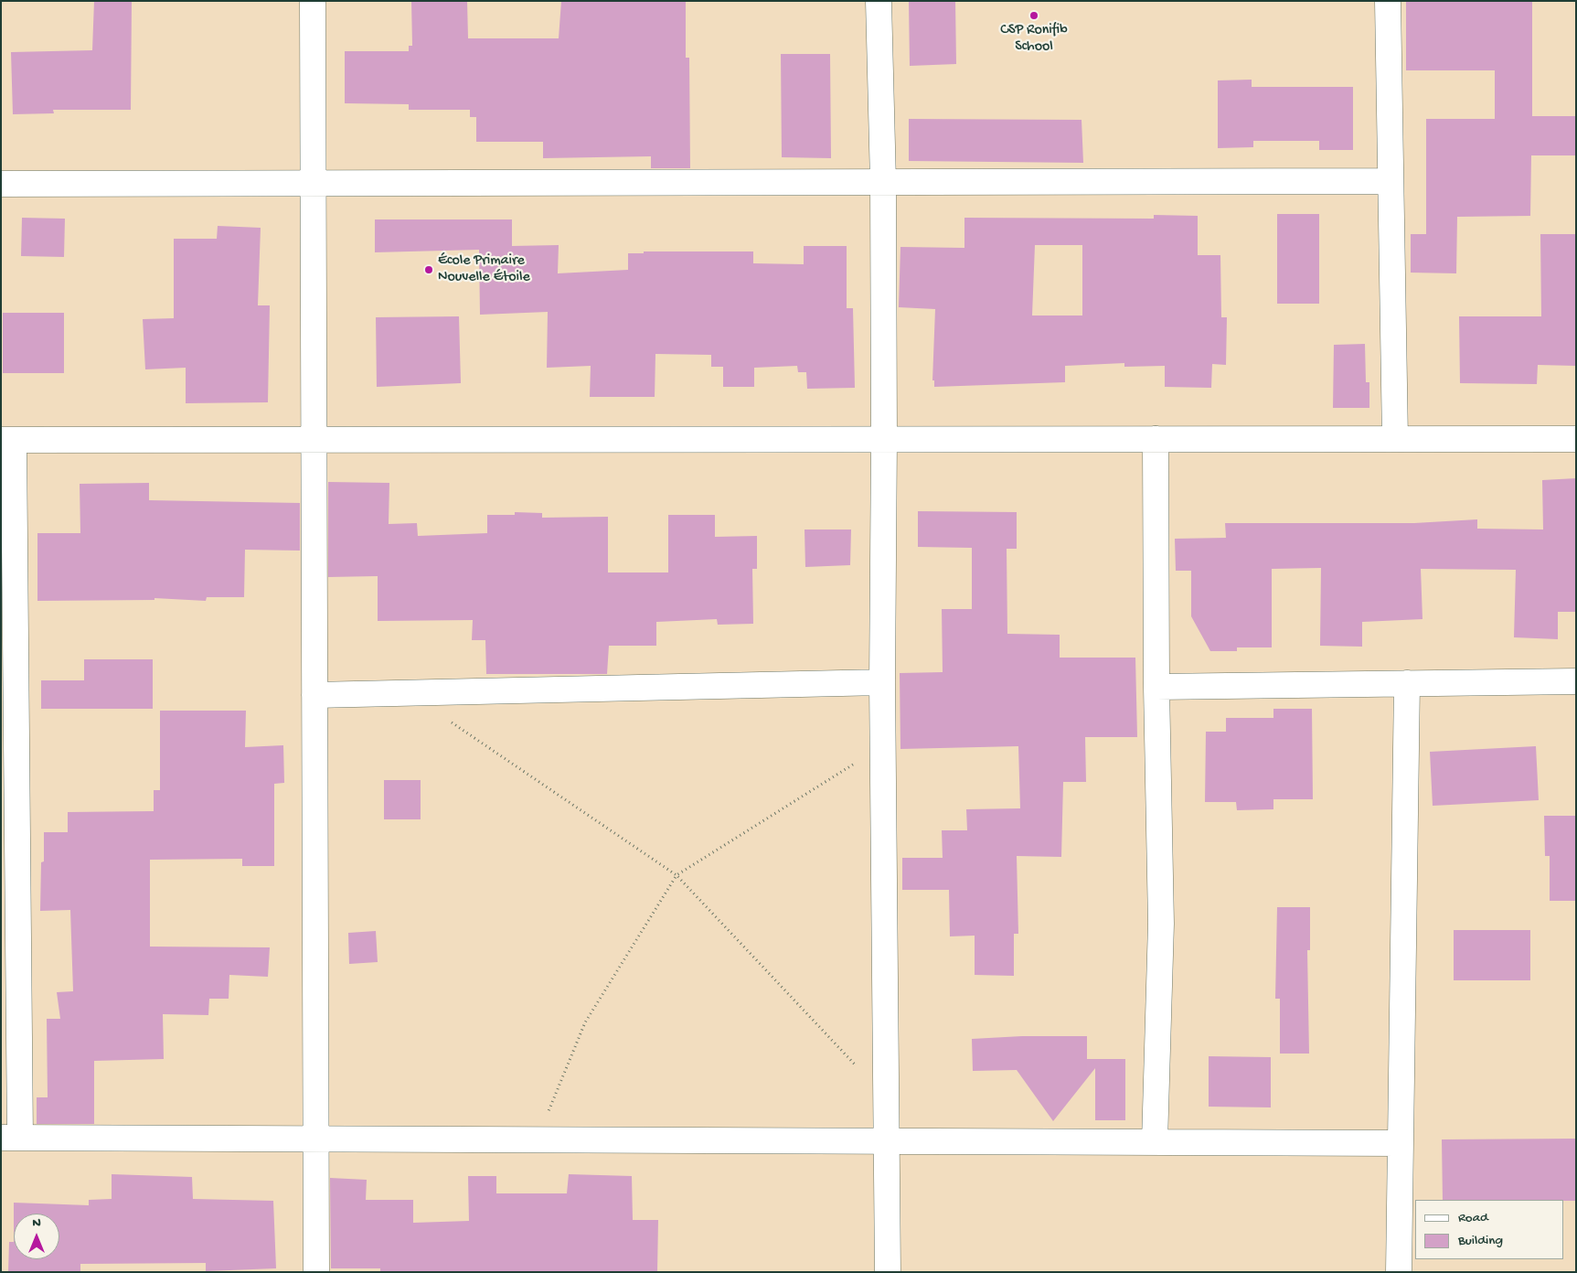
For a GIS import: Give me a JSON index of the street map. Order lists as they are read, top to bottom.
{
  "places": ["CSP Ronifib School", "École Primaire Nouvelle Étoile"],
  "legend": ["Road", "Building"],
  "north": "top"
}
